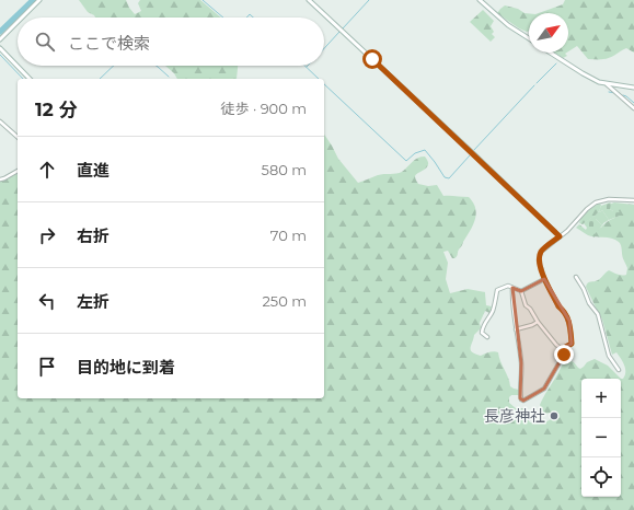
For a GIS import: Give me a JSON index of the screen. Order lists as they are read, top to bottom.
{
  "places": ["長彦神社"],
  "north": "top right",
  "page": {
    "search": "ここで検索",
    "heading": ["12 分", "徒歩 · 900 m"],
    "list": [
      ["直進", "580 m"],
      ["右折", "70 m"],
      ["左折", "250 m"],
      "目的地に到着"
    ],
    "map_buttons": ["+", "−"]
  }
}
